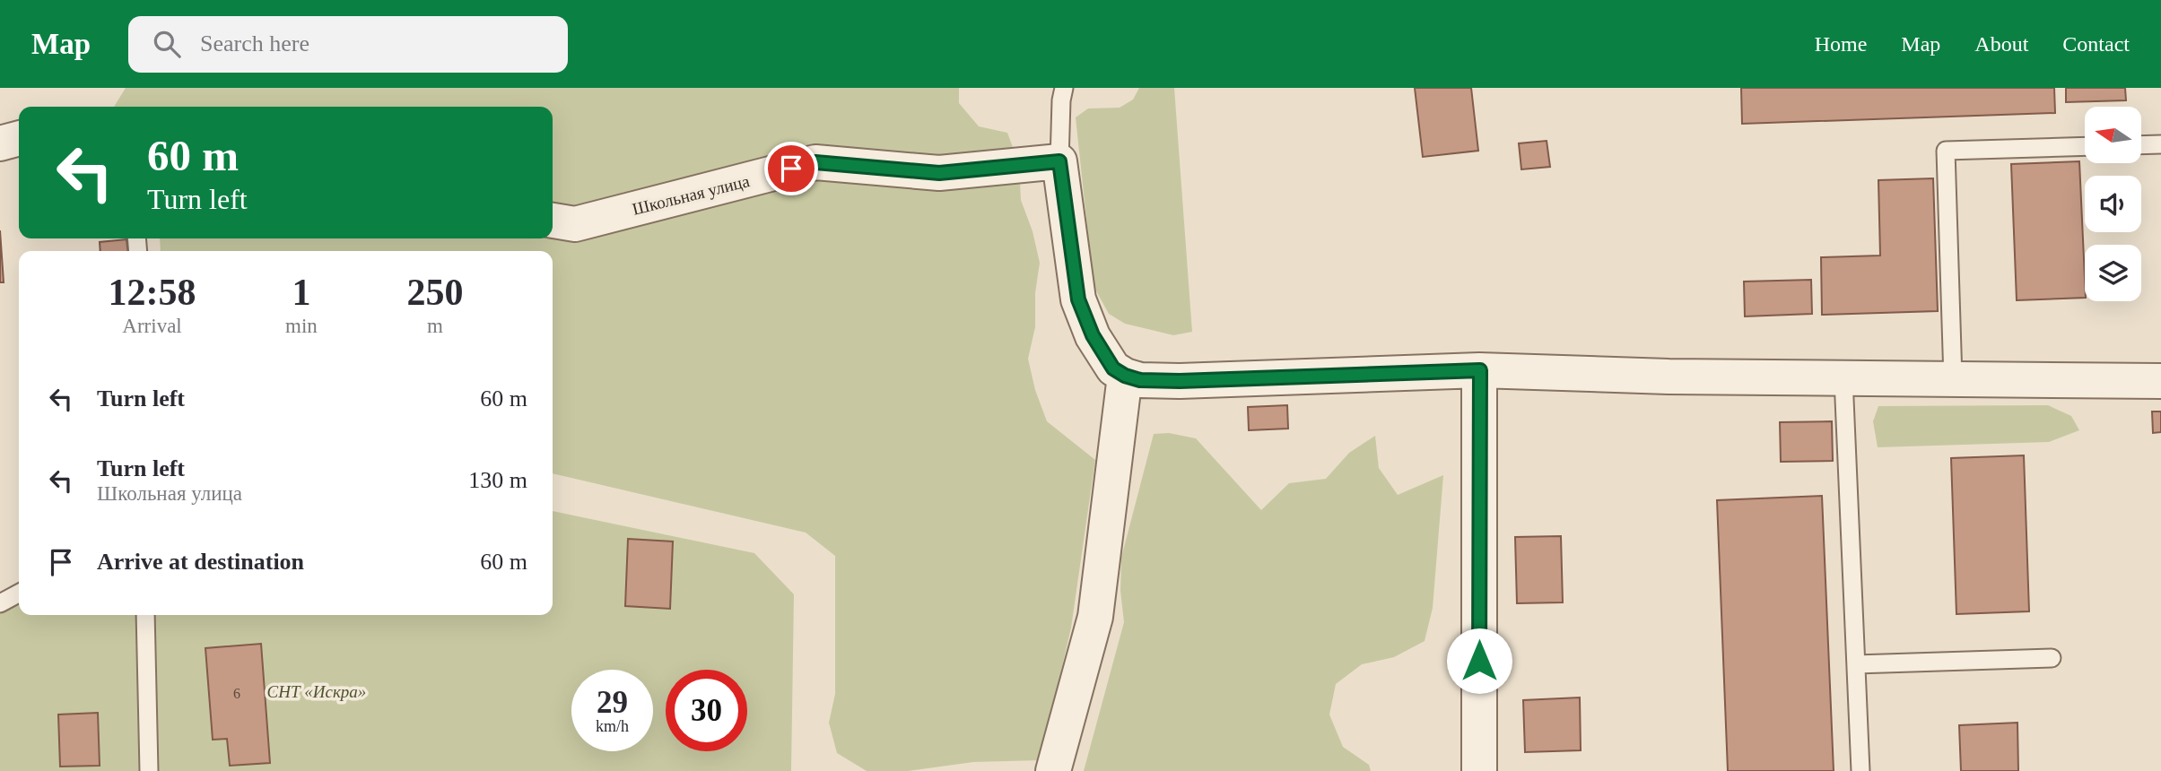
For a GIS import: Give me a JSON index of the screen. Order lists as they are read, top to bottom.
{
  "streets": {
    "street": ["Школьная улица"]
  },
  "parks": ["СНТ «Искра»"],
  "house_numbers": ["6"],
  "north": "left",
  "page": {
    "header": "Map",
    "search": "Search here",
    "nav": [
      "Home",
      "Map",
      "About",
      "Contact"
    ],
    "turn": ["60 m", "Turn left"],
    "eta": [
      "12:58",
      "Arrival",
      "1",
      "min",
      "250",
      "m"
    ],
    "list": [
      {
        "name": "Turn left",
        "value": "60 m"
      },
      {
        "name": "Turn left",
        "note": "Школьная улица",
        "value": "130 m"
      },
      {
        "name": "Arrive at destination",
        "value": "60 m"
      }
    ],
    "speed": "29 km/h",
    "limit": "30"
  }
}
